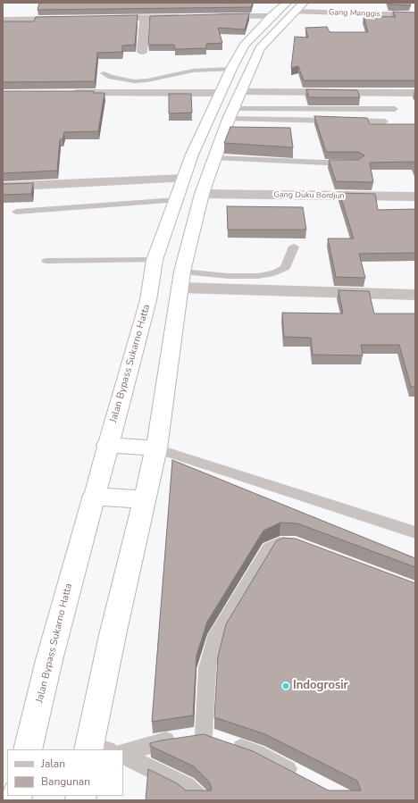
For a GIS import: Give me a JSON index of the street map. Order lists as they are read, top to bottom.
{
  "streets": {
    "highway": ["Jalan Bypass Sukarno Hatta"],
    "street": ["Gang Manggis", "Gang Duku Bordjun"]
  },
  "crossings": [
    ["Gang Manggis", "Jalan Bypass Sukarno Hatta"],
    ["Gang Duku Bordjun", "Jalan Bypass Sukarno Hatta"]
  ],
  "places": ["Indogrosir"],
  "legend": ["Jalan", "Bangunan"]
}
